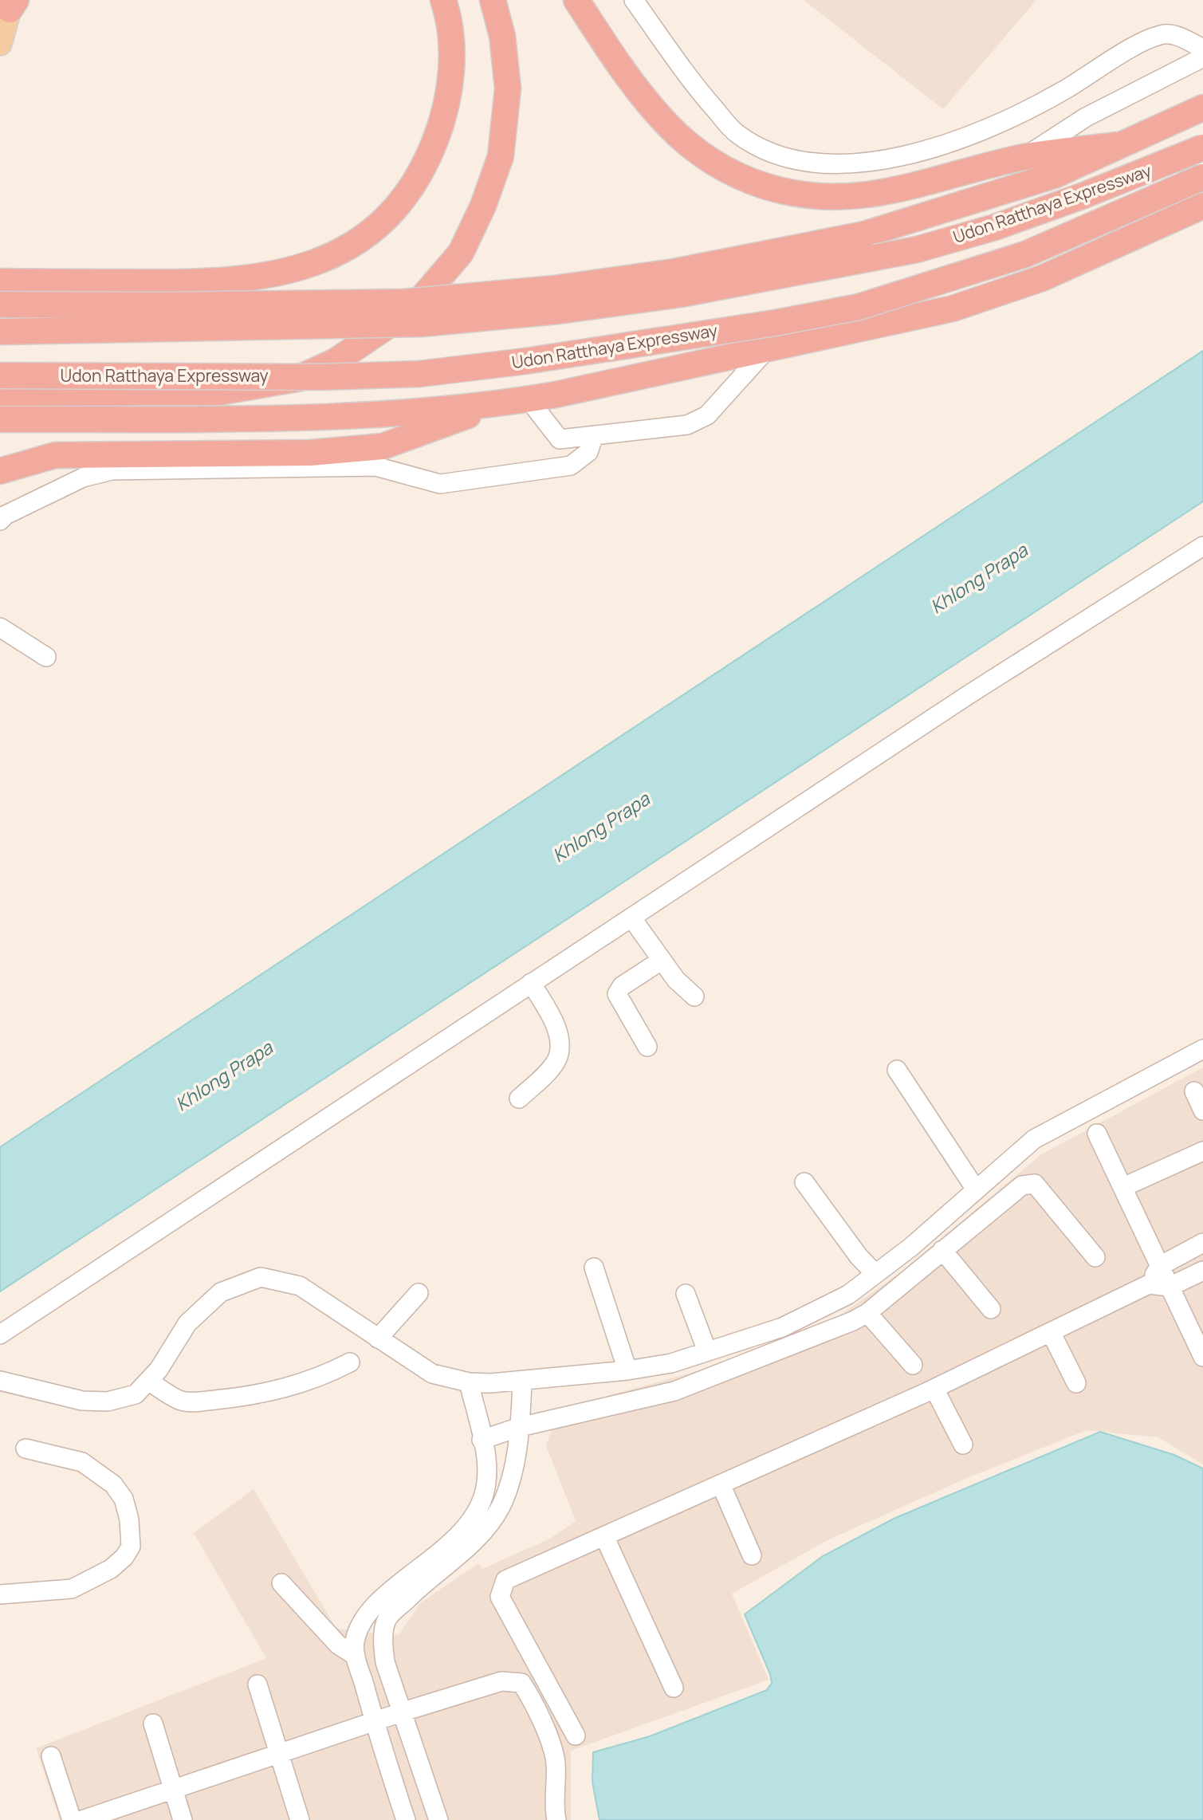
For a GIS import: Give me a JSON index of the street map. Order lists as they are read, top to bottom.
{
  "streets": {
    "highway": ["Udon Ratthaya Expressway"]
  },
  "water": ["Khlong Prapa"]
}
